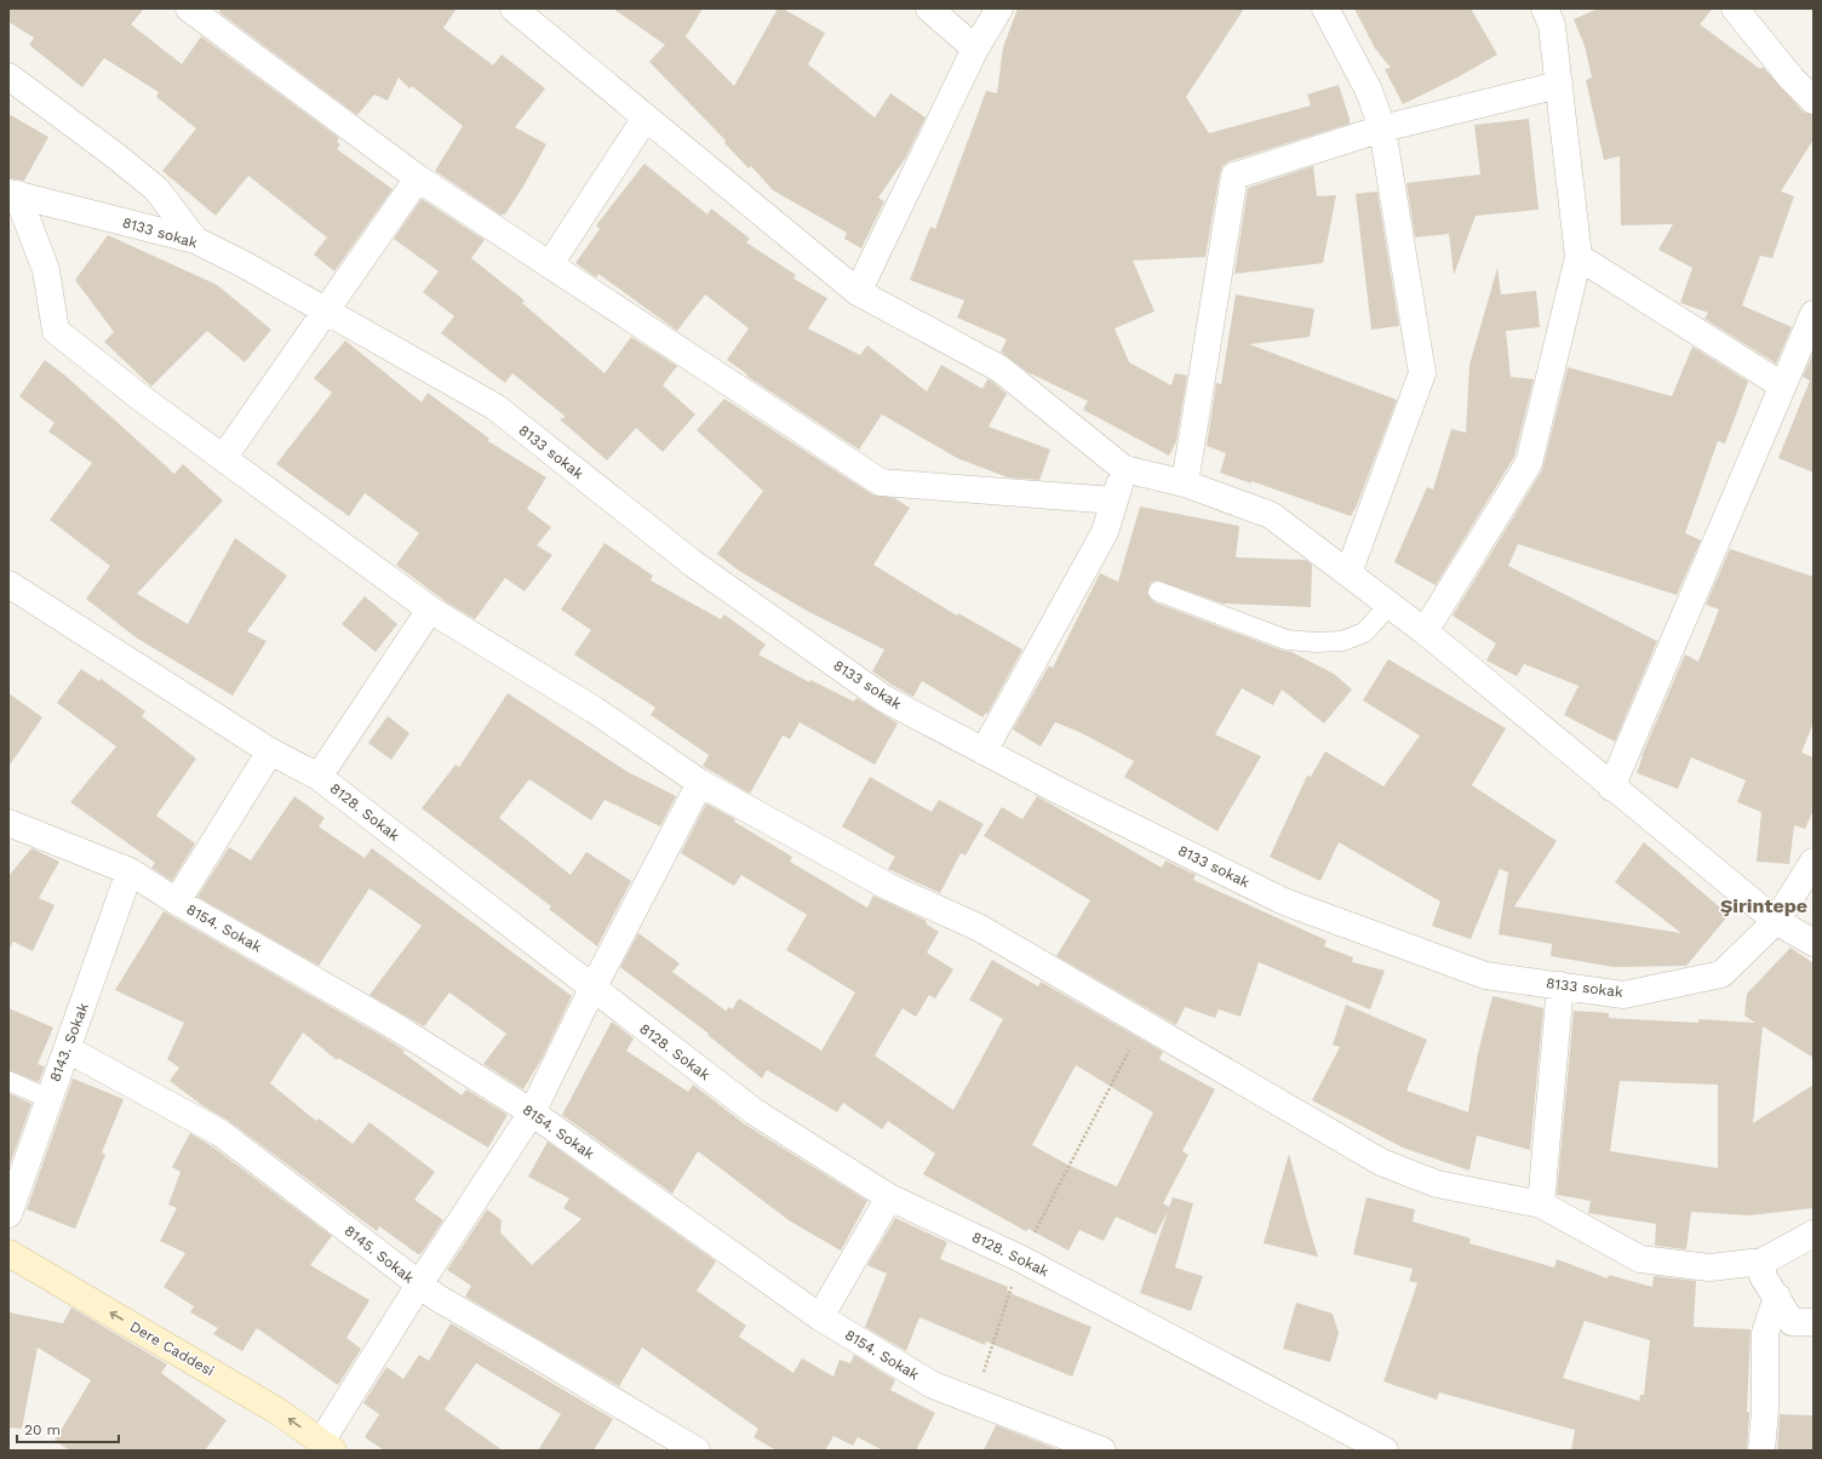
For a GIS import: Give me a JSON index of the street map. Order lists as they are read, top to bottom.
{
  "streets": {
    "street": [
      "8133 sokak",
      "8128. Sokak",
      "8154. Sokak",
      "8143. Sokak",
      "8145. Sokak",
      "Dere Caddesi"
    ]
  },
  "crossings": [
    ["8154. Sokak", "8143. Sokak"],
    ["8143. Sokak", "8145. Sokak"]
  ],
  "one_way": ["Dere Caddesi"],
  "districts": ["Şirintepe"],
  "scale_bar": "20 m"
}
